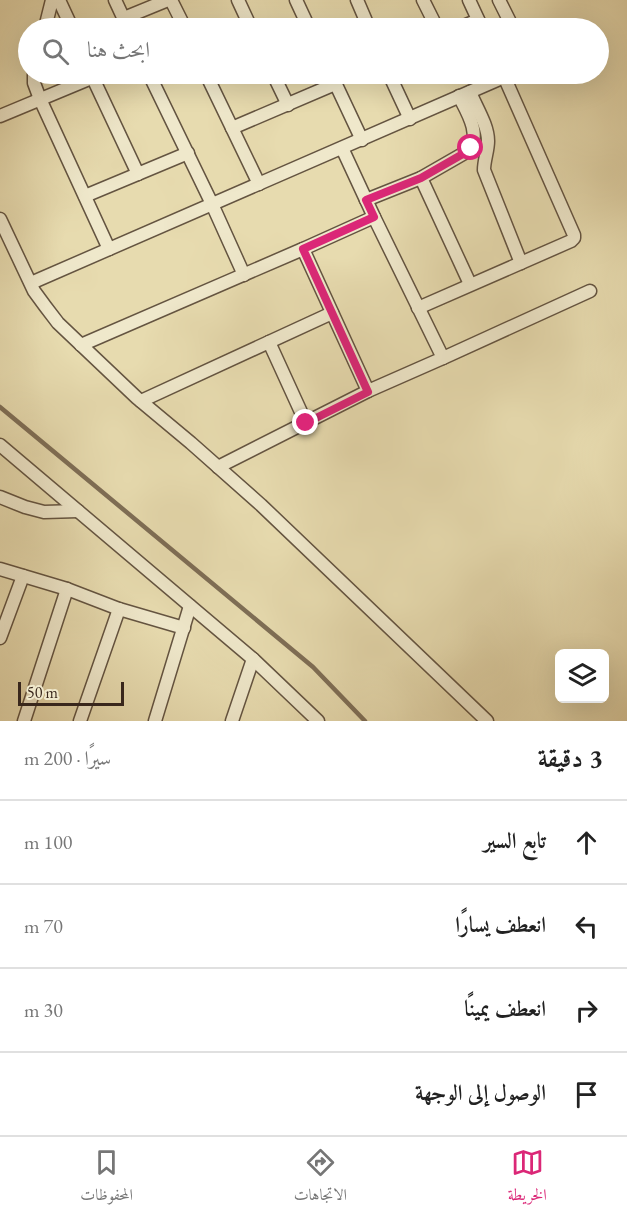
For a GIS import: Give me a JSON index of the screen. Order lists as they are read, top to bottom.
{
  "scale_bar": "50 m",
  "page": {
    "search": "ابحث هنا",
    "scale": "50 m",
    "heading": ["3 دقيقة", "سيرًا · 200 m"],
    "list": [
      ["تابع السير", "100 m"],
      ["انعطف يسارًا", "70 m"],
      ["انعطف يمينًا", "30 m"],
      "الوصول إلى الوجهة"
    ],
    "nav": ["الخريطة", "الاتجاهات", "المحفوظات"]
  }
}
